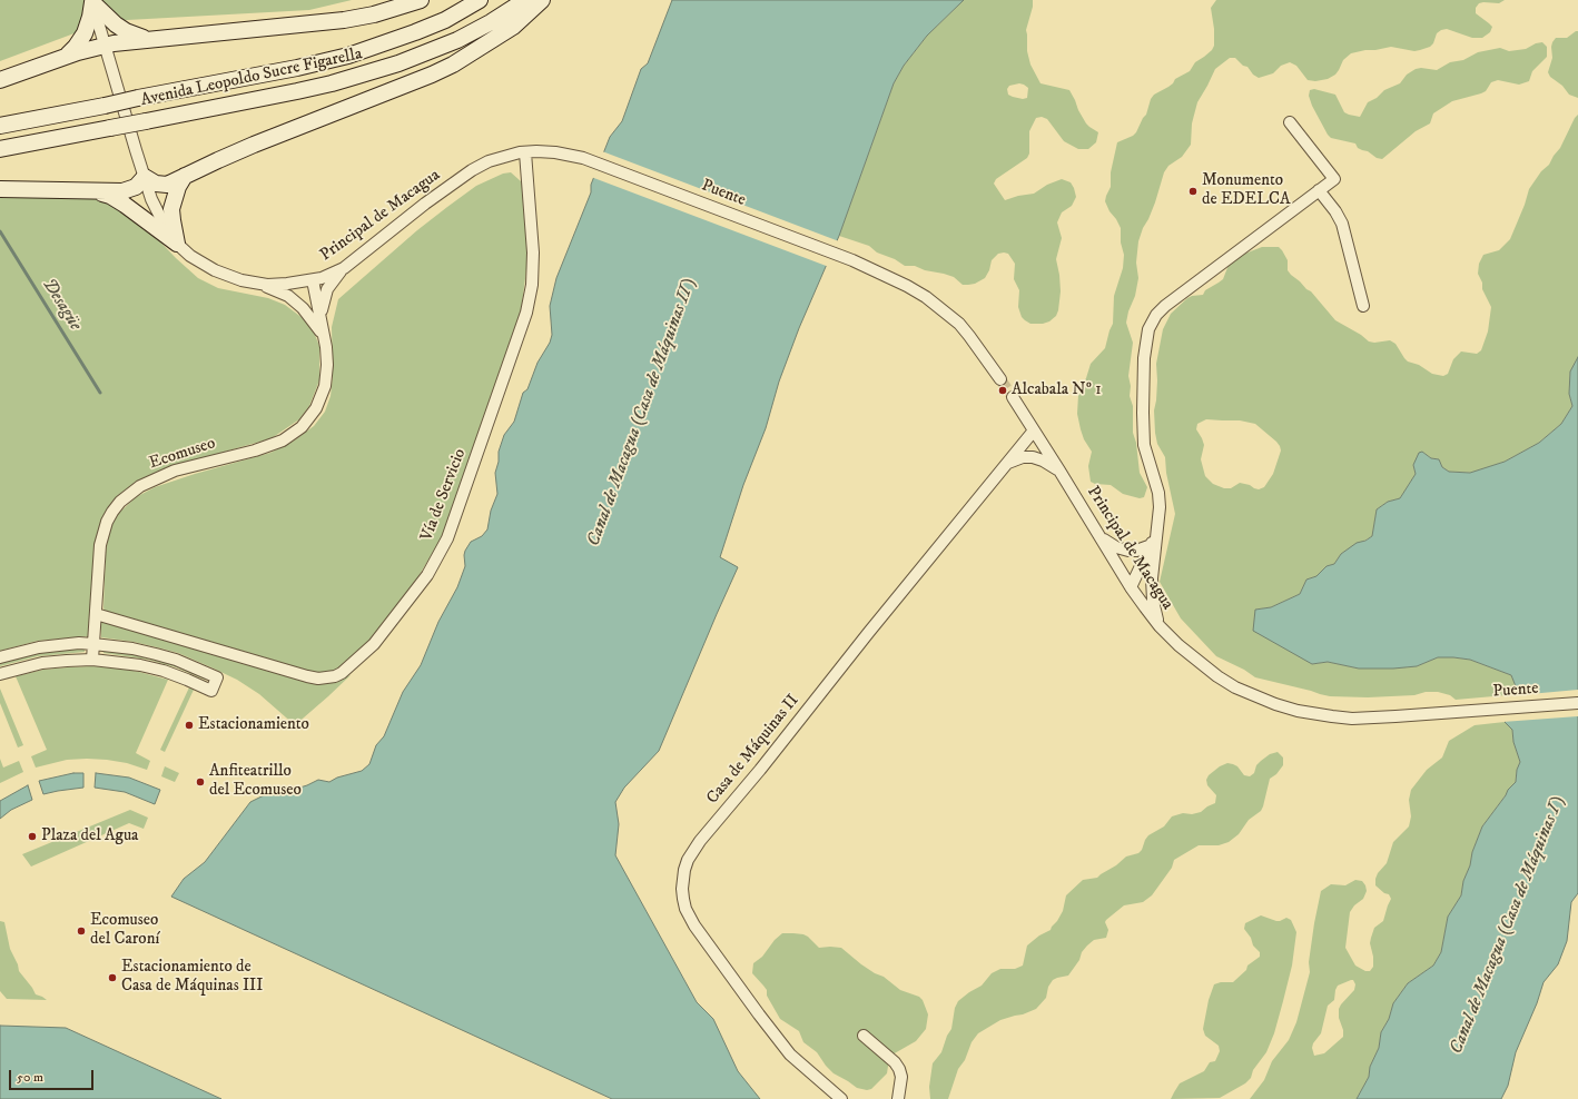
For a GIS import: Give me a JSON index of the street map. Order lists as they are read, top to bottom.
{
  "streets": {
    "main road": ["Avenida Leopoldo Sucre Figarella"],
    "street": [
      "Puente",
      "Principal de Macagua",
      "Ecomuseo",
      "Vía de Servicio",
      "Casa de Máquinas II"
    ]
  },
  "crossings": [
    ["Puente", "Principal de Macagua"],
    ["Principal de Macagua", "Ecomuseo"],
    ["Principal de Macagua", "Vía de Servicio"],
    ["Principal de Macagua", "Casa de Máquinas II"],
    ["Ecomuseo", "Vía de Servicio"]
  ],
  "water": ["Desagüe", "Canal de Macagua (Casa de Máquinas II)", "Canal de Macagua (Casa de Máquinas I)"],
  "places": [
    "Monumento de EDELCA",
    "Alcabala Nº 1",
    "Estacionamiento",
    "Anfiteatrillo del Ecomuseo",
    "Plaza del Agua",
    "Ecomuseo del Caroní",
    "Estacionamiento de Casa de Máquinas III"
  ],
  "scale_bar": "50 m"
}
